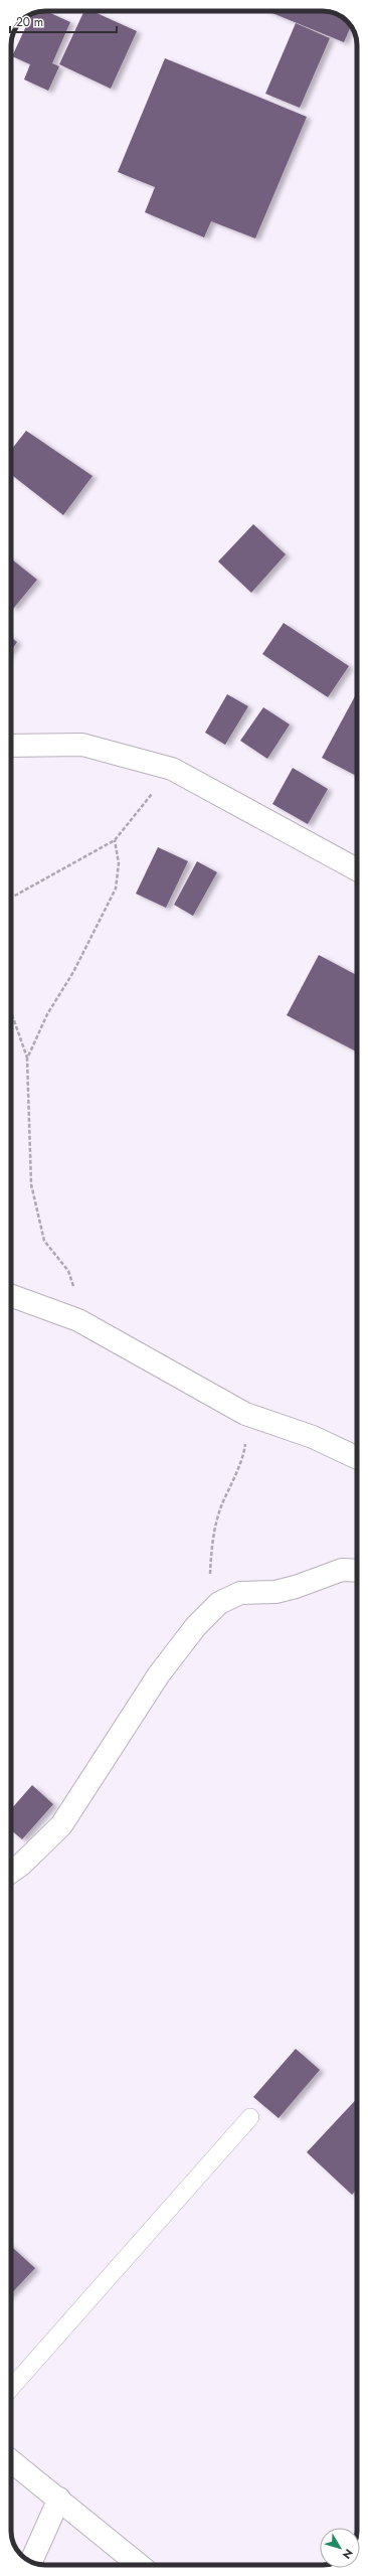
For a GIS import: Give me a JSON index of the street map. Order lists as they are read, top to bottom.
{
  "scale_bar": "20 m",
  "north": "bottom right"
}
